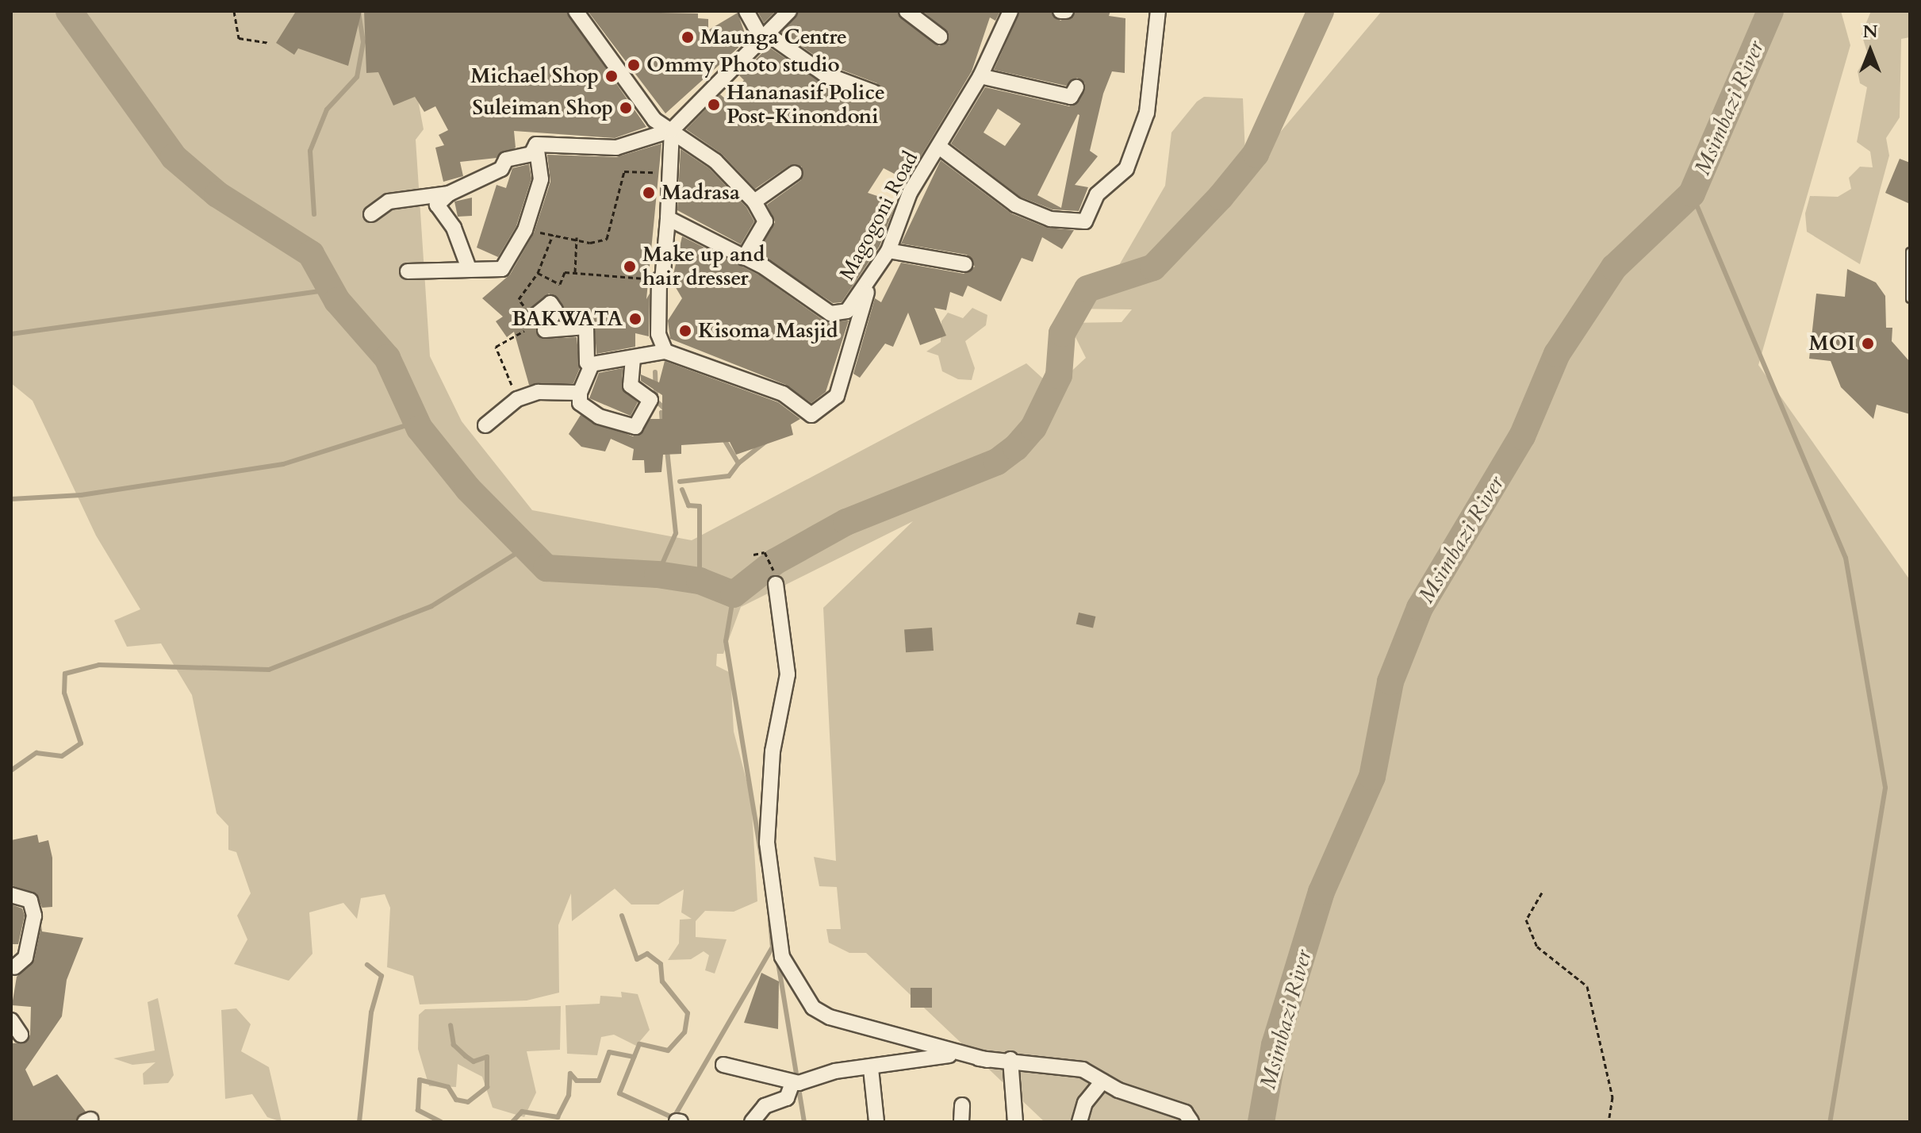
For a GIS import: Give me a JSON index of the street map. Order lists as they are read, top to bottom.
{
  "streets": {
    "street": ["Magogoni Road"]
  },
  "water": ["Msimbazi River"],
  "places": [
    "Maunga Centre",
    "Ommy Photo studio",
    "Michael Shop",
    "Hananasif Police Post-Kinondoni",
    "Suleiman Shop",
    "Madrasa",
    "Make up and hair dresser",
    "BAKWATA",
    "Kisoma Masjid",
    "MOI"
  ],
  "north": "top"
}
